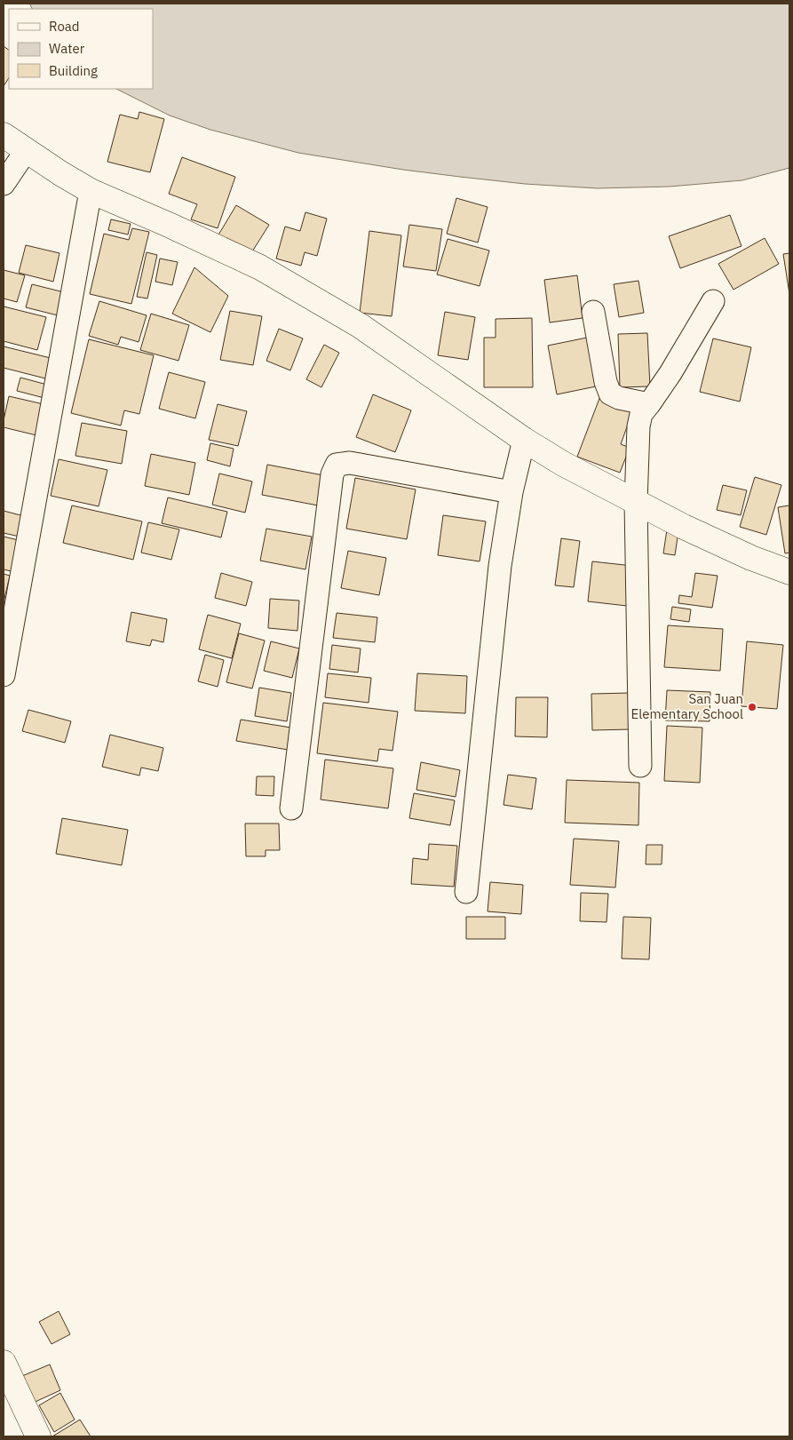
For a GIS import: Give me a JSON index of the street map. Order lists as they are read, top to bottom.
{
  "places": ["San Juan Elementary School"],
  "legend": ["Road", "Water", "Building"]
}
